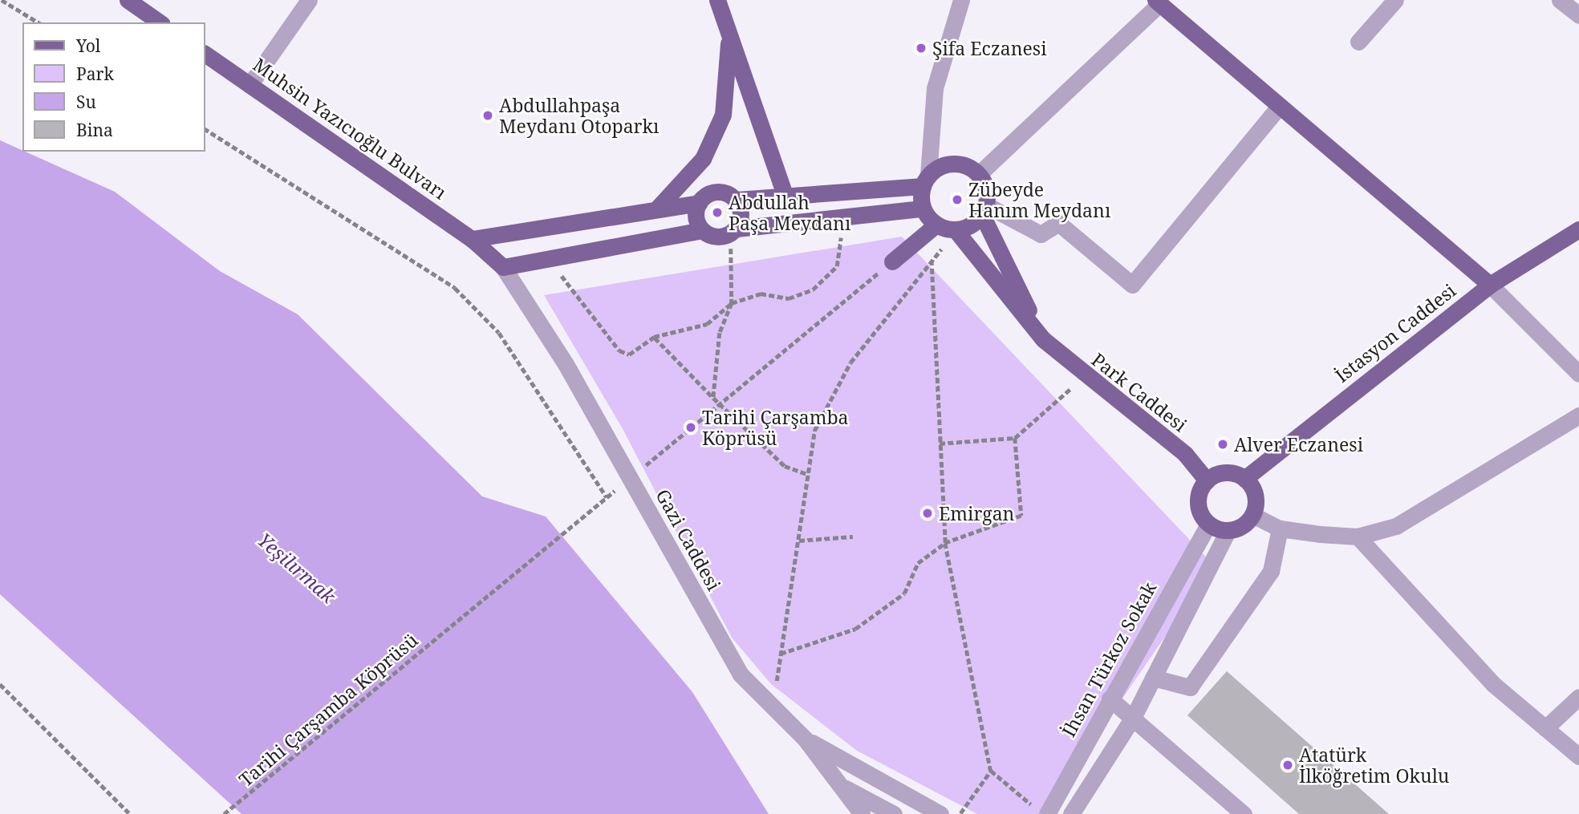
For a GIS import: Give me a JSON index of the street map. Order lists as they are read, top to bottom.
{
  "streets": {
    "main road": ["Muhsin Yazıcıoğlu Bulvarı", "İstasyon Caddesi", "Park Caddesi"],
    "street": ["Gazi Caddesi", "İhsan Türkoz Sokak"],
    "path": ["Tarihi Çarşamba Köprüsü"]
  },
  "crossings": [
    ["Muhsin Yazıcıoğlu Bulvarı", "Gazi Caddesi"],
    ["İstasyon Caddesi", "Park Caddesi"],
    ["İstasyon Caddesi", "İhsan Türkoz Sokak"],
    ["Park Caddesi", "İhsan Türkoz Sokak"]
  ],
  "water": ["Yeşilırmak"],
  "places": [
    "Şifa Eczanesi",
    "Abdullahpaşa Meydanı Otoparkı",
    "Zübeyde Hanım Meydanı",
    "Abdullah Paşa Meydanı",
    "Tarihi Çarşamba Köprüsü",
    "Alver Eczanesi",
    "Emirgan",
    "Atatürk İlköğretim Okulu"
  ],
  "legend": [
    "Yol",
    "Park",
    "Su",
    "Bina"
  ]
}
